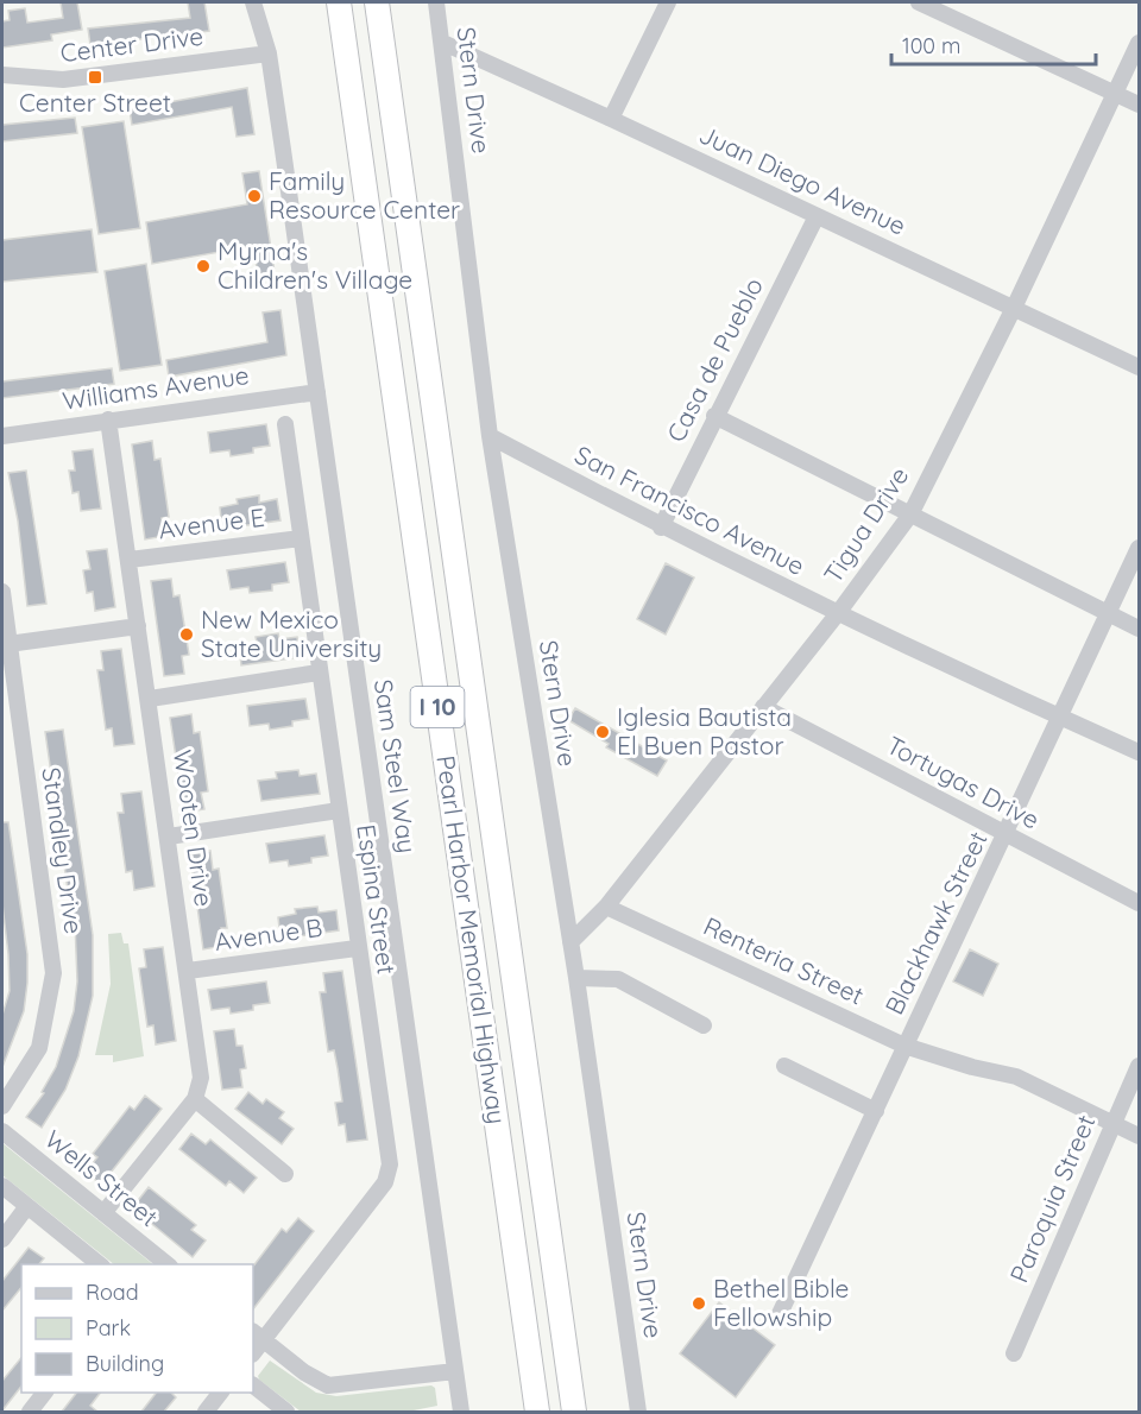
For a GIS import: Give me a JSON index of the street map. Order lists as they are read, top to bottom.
{
  "streets": {
    "highway": ["I 10", "Pearl Harbor Memorial Highway"],
    "street": [
      "Center Drive",
      "Stern Drive",
      "Juan Diego Avenue",
      "Casa de Pueblo",
      "Williams Avenue",
      "San Francisco Avenue",
      "Avenue E",
      "Tigua Drive",
      "Sam Steel Way",
      "Tortugas Drive",
      "Wooten Drive",
      "Standley Drive",
      "Espina Street",
      "Blackhawk Street",
      "Avenue B",
      "Renteria Street",
      "Wells Street",
      "Paroquia Street"
    ]
  },
  "crossings": [
    ["Center Drive", "Sam Steel Way"],
    ["Stern Drive", "Juan Diego Avenue"],
    ["Stern Drive", "San Francisco Avenue"],
    ["Stern Drive", "Tigua Drive"],
    ["Juan Diego Avenue", "Casa de Pueblo"],
    ["Juan Diego Avenue", "Tigua Drive"],
    ["Casa de Pueblo", "San Francisco Avenue"],
    ["Williams Avenue", "Sam Steel Way"],
    ["Williams Avenue", "Wooten Drive"],
    ["San Francisco Avenue", "Tigua Drive"],
    ["San Francisco Avenue", "Blackhawk Street"],
    ["Avenue E", "Wooten Drive"],
    ["Avenue E", "Espina Street"],
    ["Tigua Drive", "Tortugas Drive"],
    ["Tigua Drive", "Renteria Street"],
    ["Tortugas Drive", "Blackhawk Street"],
    ["Wooten Drive", "Avenue B"],
    ["Wooten Drive", "Wells Street"],
    ["Espina Street", "Avenue B"],
    ["Blackhawk Street", "Renteria Street"],
    ["Renteria Street", "Paroquia Street"]
  ],
  "places": {
    "transit": ["Center Street"],
    "other": [
      "Family Resource Center",
      "Myrna's Children's Village",
      "New Mexico State University",
      "Iglesia Bautista El Buen Pastor",
      "Bethel Bible Fellowship"
    ]
  },
  "legend": ["Road", "Park", "Building"],
  "scale_bar": "100 m"
}
